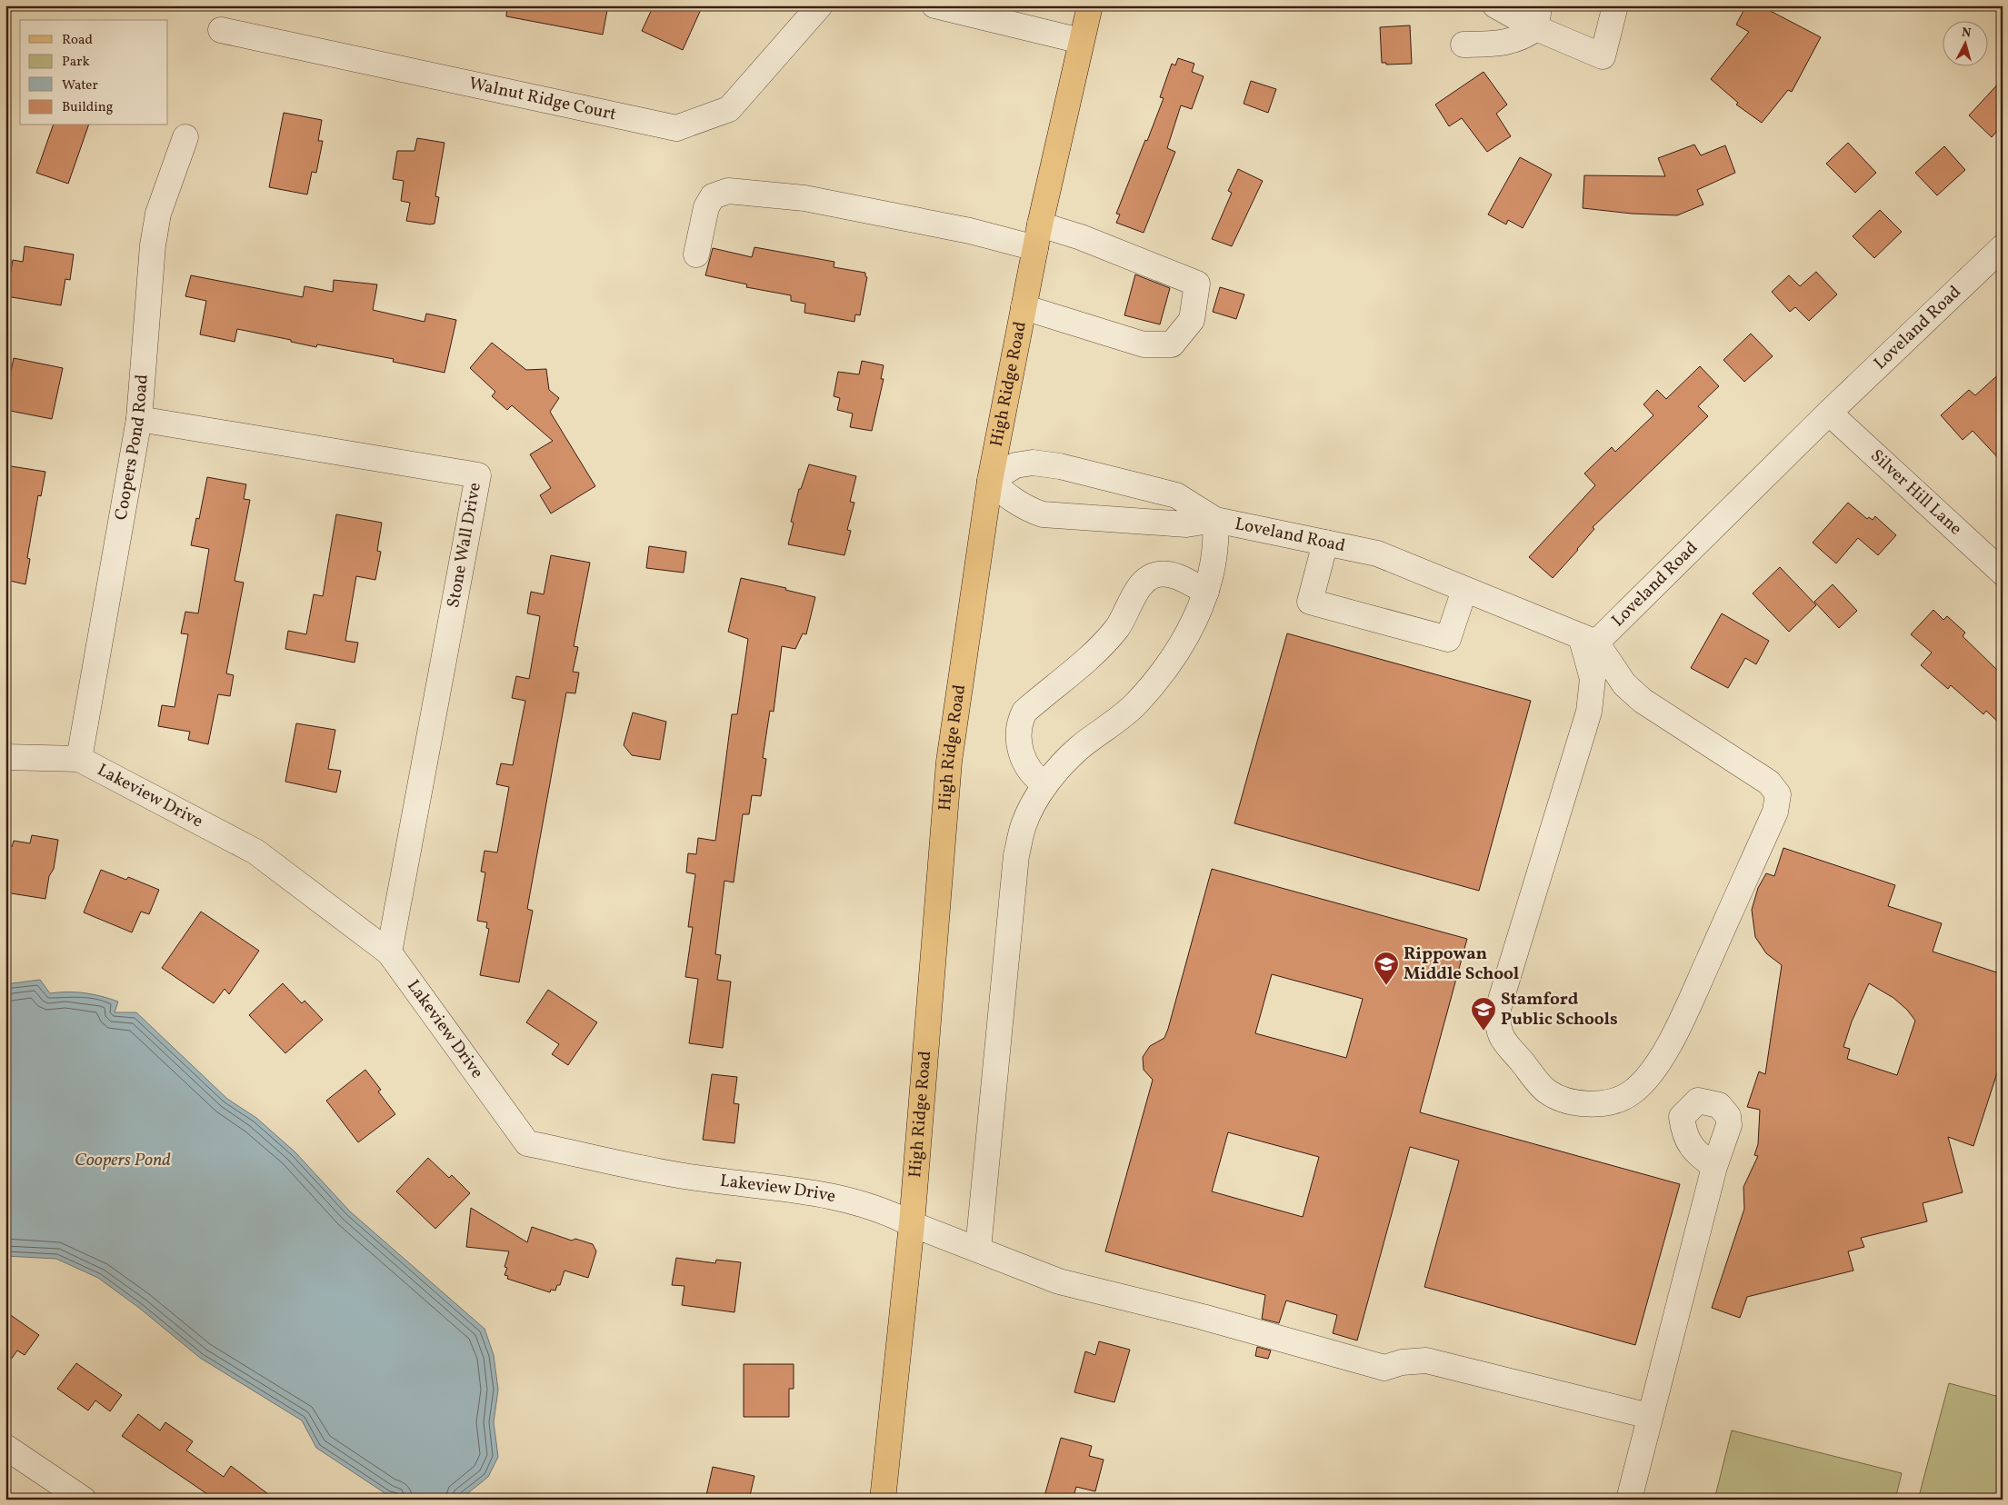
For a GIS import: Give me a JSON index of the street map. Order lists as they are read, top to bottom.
{
  "streets": {
    "main road": ["High Ridge Road"],
    "street": [
      "Walnut Ridge Court",
      "Loveland Road",
      "Coopers Pond Road",
      "Silver Hill Lane",
      "Stone Wall Drive",
      "Lakeview Drive"
    ]
  },
  "crossings": [
    ["Loveland Road", "High Ridge Road"],
    ["Loveland Road", "Silver Hill Lane"],
    ["High Ridge Road", "Lakeview Drive"],
    ["Coopers Pond Road", "Stone Wall Drive"],
    ["Coopers Pond Road", "Lakeview Drive"],
    ["Stone Wall Drive", "Lakeview Drive"]
  ],
  "water": ["Coopers Pond"],
  "places": {
    "school or university": ["Rippowan Middle School", "Stamford Public Schools"]
  },
  "legend": [
    "Road",
    "Park",
    "Water",
    "Building"
  ],
  "north": "top"
}
